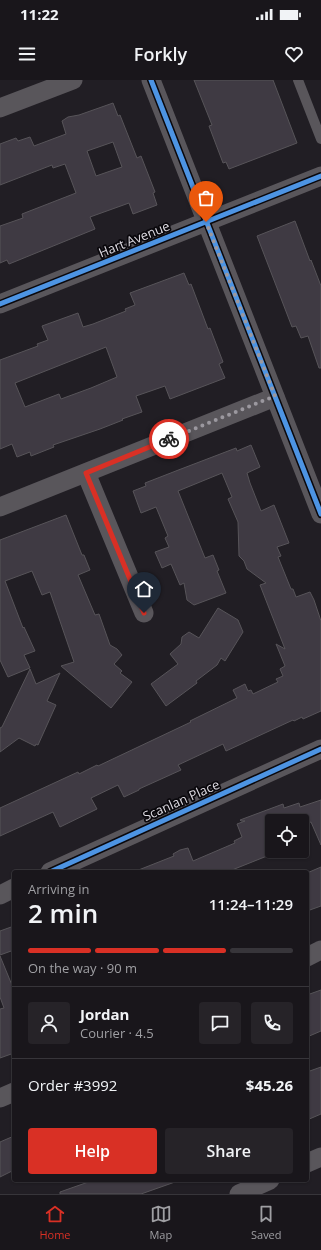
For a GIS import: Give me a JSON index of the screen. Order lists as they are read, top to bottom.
{
  "streets": {
    "street": ["Hart Avenue", "Scanlan Place"]
  },
  "page": {
    "status": "11:22",
    "header": "Forkly",
    "heading": ["2 min", "Arriving in", "11:24–11:29"],
    "panel": [
      "Jordan",
      "Courier · 4.5",
      "Order #3992",
      "$45.26"
    ],
    "bar": "On the way · 90 m",
    "buttons": ["Help", "Share"],
    "tabs": ["Home", "Map", "Saved"]
  }
}
